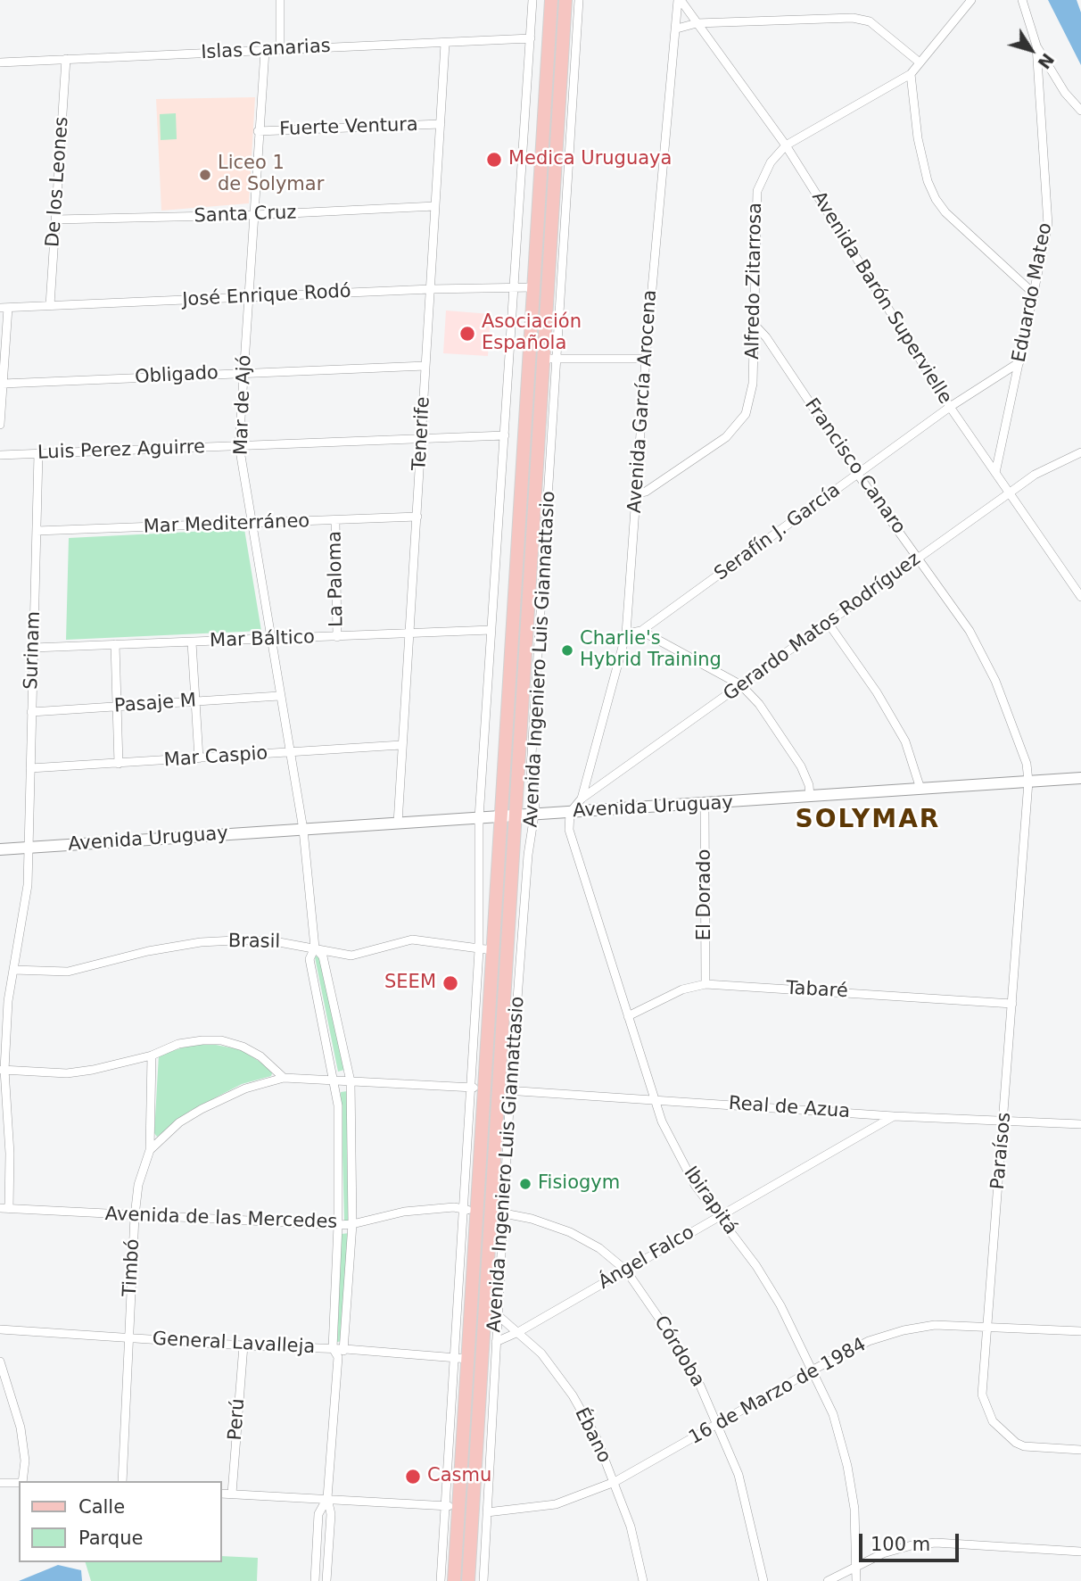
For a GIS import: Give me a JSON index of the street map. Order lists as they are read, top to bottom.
{
  "streets": {
    "main road": ["Avenida Ingeniero Luis Giannattasio"],
    "street": [
      "Islas Canarias",
      "Fuerte Ventura",
      "De los Leones",
      "Santa Cruz",
      "Alfredo Zitarrosa",
      "Eduardo Mateo",
      "José Enrique Rodó",
      "Avenida Barón Supervielle",
      "Obligado",
      "Avenida García Arocena",
      "Mar de Ajó",
      "Tenerife",
      "Luis Perez Aguirre",
      "Francisco Canaro",
      "Mar Mediterráneo",
      "Serafín J. García",
      "La Paloma",
      "Gerardo Matos Rodríguez",
      "Mar Báltico",
      "Surinam",
      "Pasaje M",
      "Mar Caspio",
      "Avenida Uruguay",
      "El Dorado",
      "Brasil",
      "Tabaré",
      "Real de Azua",
      "Paraísos",
      "Ibirapitá",
      "Avenida de las Mercedes",
      "Ángel Falco",
      "Timbó",
      "General Lavalleja",
      "Córdoba",
      "16 de Marzo de 1984",
      "Perú",
      "Ébano"
    ]
  },
  "crossings": [
    ["Islas Canarias", "De los Leones"],
    ["Islas Canarias", "Mar de Ajó"],
    ["Islas Canarias", "Tenerife"],
    ["Islas Canarias", "Avenida Ingeniero Luis Giannattasio"],
    ["Fuerte Ventura", "Mar de Ajó"],
    ["Fuerte Ventura", "Tenerife"],
    ["De los Leones", "Santa Cruz"],
    ["De los Leones", "José Enrique Rodó"],
    ["Santa Cruz", "Mar de Ajó"],
    ["Santa Cruz", "Tenerife"],
    ["Alfredo Zitarrosa", "Avenida Barón Supervielle"],
    ["Alfredo Zitarrosa", "Avenida García Arocena"],
    ["Alfredo Zitarrosa", "Francisco Canaro"],
    ["Eduardo Mateo", "Avenida Barón Supervielle"],
    ["Eduardo Mateo", "Serafín J. García"],
    ["José Enrique Rodó", "Mar de Ajó"],
    ["José Enrique Rodó", "Tenerife"],
    ["José Enrique Rodó", "Avenida Ingeniero Luis Giannattasio"],
    ["Avenida Barón Supervielle", "Avenida García Arocena"],
    ["Avenida Barón Supervielle", "Serafín J. García"],
    ["Avenida Barón Supervielle", "Gerardo Matos Rodríguez"],
    ["Obligado", "Mar de Ajó"],
    ["Obligado", "Tenerife"],
    ["Avenida García Arocena", "Serafín J. García"],
    ["Avenida García Arocena", "Gerardo Matos Rodríguez"],
    ["Mar de Ajó", "Luis Perez Aguirre"],
    ["Mar de Ajó", "Mar Mediterráneo"],
    ["Mar de Ajó", "Mar Báltico"],
    ["Mar de Ajó", "Pasaje M"],
    ["Mar de Ajó", "Mar Caspio"],
    ["Mar de Ajó", "Avenida Uruguay"],
    ["Mar de Ajó", "Brasil"],
    ["Tenerife", "Luis Perez Aguirre"],
    ["Tenerife", "Mar Mediterráneo"],
    ["Tenerife", "Mar Báltico"],
    ["Tenerife", "Mar Caspio"],
    ["Tenerife", "Avenida Uruguay"],
    ["Luis Perez Aguirre", "Surinam"],
    ["Luis Perez Aguirre", "Avenida Ingeniero Luis Giannattasio"],
    ["Francisco Canaro", "Serafín J. García"],
    ["Francisco Canaro", "Gerardo Matos Rodríguez"],
    ["Francisco Canaro", "Avenida Uruguay"],
    ["Francisco Canaro", "Paraísos"],
    ["Mar Mediterráneo", "La Paloma"],
    ["Mar Mediterráneo", "Surinam"],
    ["La Paloma", "Mar Báltico"],
    ["Gerardo Matos Rodríguez", "Avenida Uruguay"],
    ["Gerardo Matos Rodríguez", "Ibirapitá"],
    ["Mar Báltico", "Surinam"],
    ["Mar Báltico", "Avenida Ingeniero Luis Giannattasio"],
    ["Surinam", "Pasaje M"],
    ["Surinam", "Mar Caspio"],
    ["Surinam", "Avenida Uruguay"],
    ["Surinam", "Brasil"],
    ["Surinam", "Avenida de las Mercedes"],
    ["Avenida Ingeniero Luis Giannattasio", "Avenida Uruguay"],
    ["Avenida Ingeniero Luis Giannattasio", "Brasil"],
    ["Avenida Ingeniero Luis Giannattasio", "Real de Azua"],
    ["Avenida Ingeniero Luis Giannattasio", "Avenida de las Mercedes"],
    ["Avenida Ingeniero Luis Giannattasio", "Ángel Falco"],
    ["Avenida Ingeniero Luis Giannattasio", "General Lavalleja"],
    ["Avenida Ingeniero Luis Giannattasio", "Córdoba"],
    ["Avenida Ingeniero Luis Giannattasio", "16 de Marzo de 1984"],
    ["Avenida Ingeniero Luis Giannattasio", "Ébano"],
    ["Avenida Uruguay", "El Dorado"],
    ["Avenida Uruguay", "Paraísos"],
    ["Avenida Uruguay", "Ibirapitá"],
    ["El Dorado", "Tabaré"],
    ["Tabaré", "Paraísos"],
    ["Tabaré", "Ibirapitá"],
    ["Real de Azua", "Paraísos"],
    ["Real de Azua", "Ibirapitá"],
    ["Real de Azua", "Ángel Falco"],
    ["Paraísos", "16 de Marzo de 1984"],
    ["Ibirapitá", "Ángel Falco"],
    ["Ibirapitá", "16 de Marzo de 1984"],
    ["Avenida de las Mercedes", "Timbó"],
    ["Ángel Falco", "Córdoba"],
    ["Ángel Falco", "Ébano"],
    ["Timbó", "General Lavalleja"],
    ["General Lavalleja", "Perú"],
    ["Córdoba", "16 de Marzo de 1984"],
    ["16 de Marzo de 1984", "Ébano"]
  ],
  "districts": ["SOLYMAR"],
  "places": [
    "Medica Uruguaya",
    "Liceo 1 de Solymar",
    "Asociación Española",
    "Charlie's Hybrid Training",
    "SEEM",
    "Fisiogym",
    "Casmu"
  ],
  "legend": ["Calle", "Parque"],
  "scale_bar": "100 m",
  "north": "bottom right"
}
